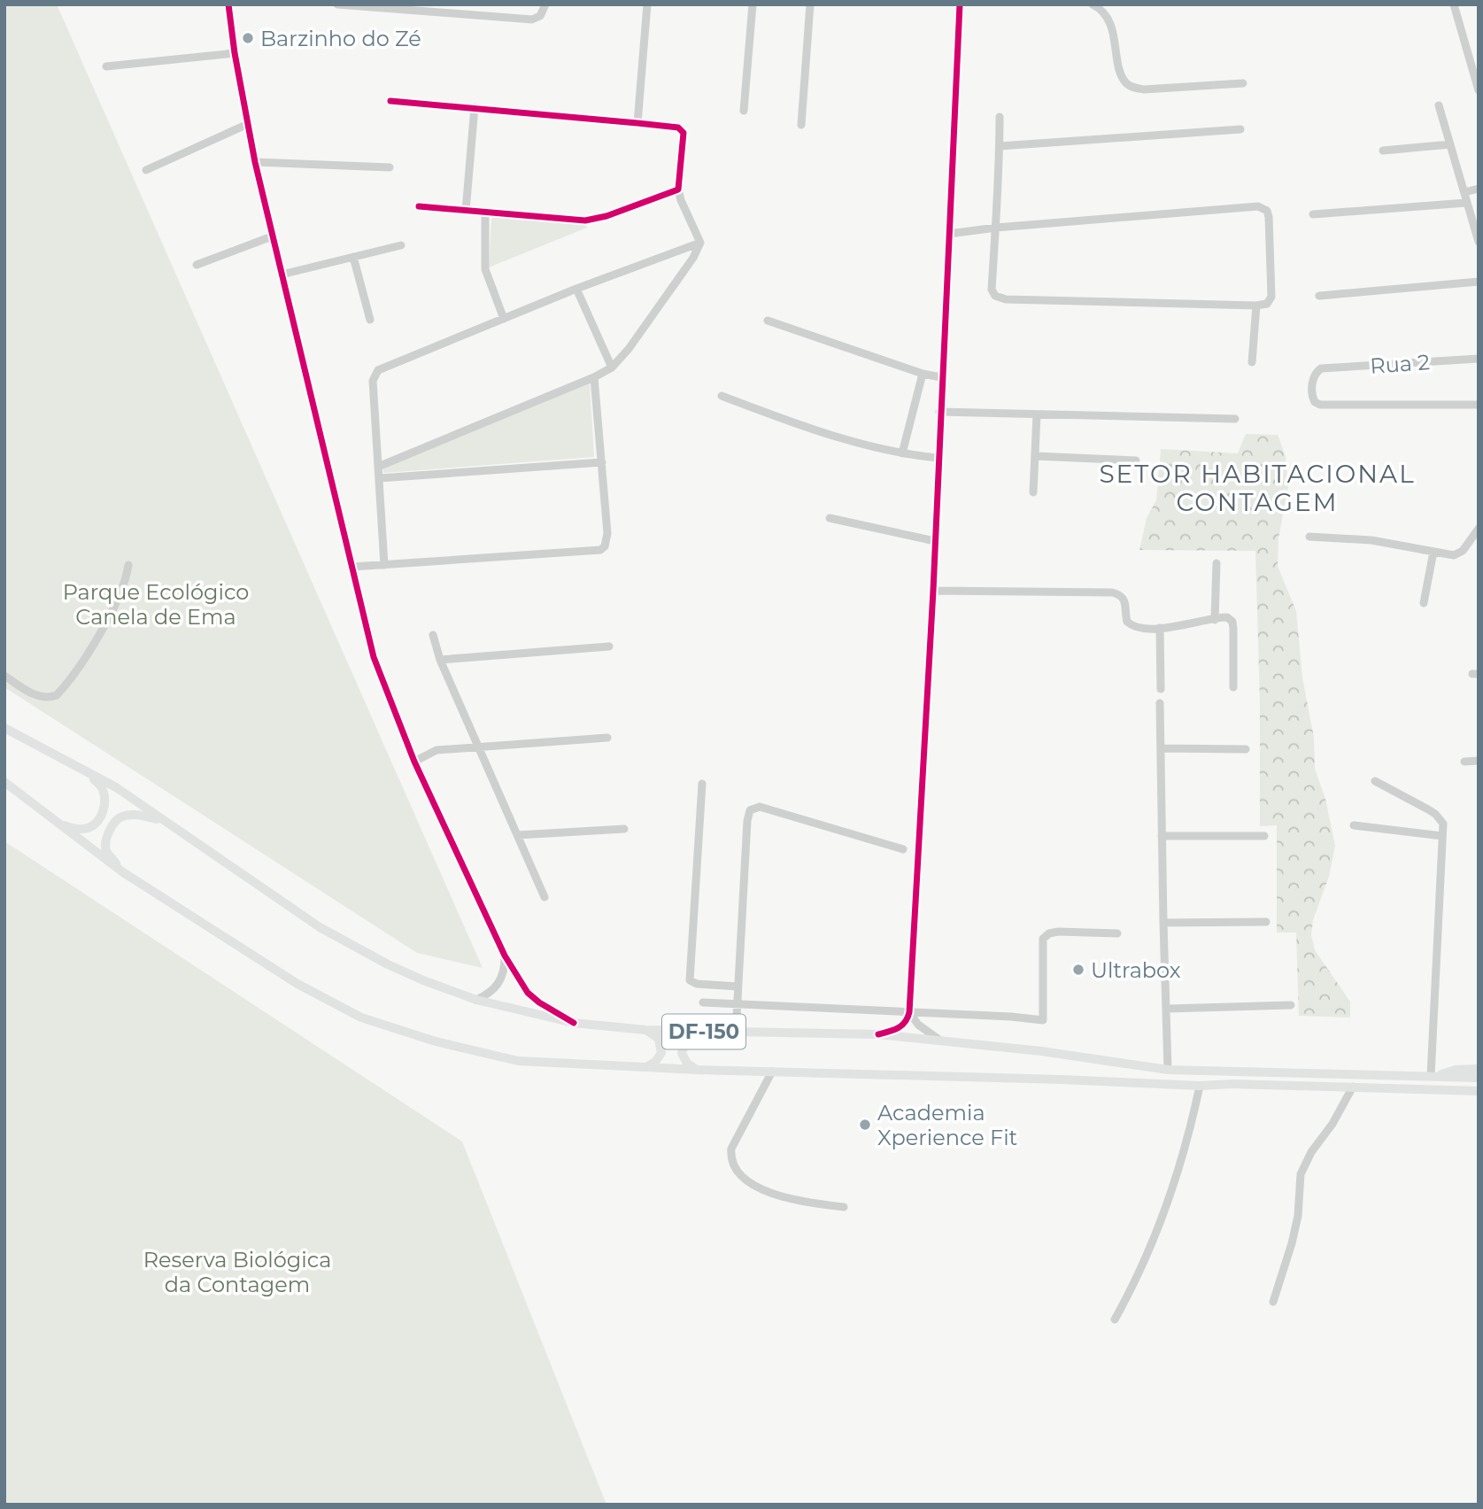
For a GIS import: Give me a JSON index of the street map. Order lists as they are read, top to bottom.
{
  "streets": {
    "main road": ["DF-150"],
    "street": ["Rua 2"]
  },
  "districts": ["SETOR HABITACIONAL CONTAGEM"],
  "parks": ["Parque Ecológico Canela de Ema", "Reserva Biológica da Contagem"],
  "places": ["Barzinho do Zé", "Ultrabox", "Academia Xperience Fit"]
}
